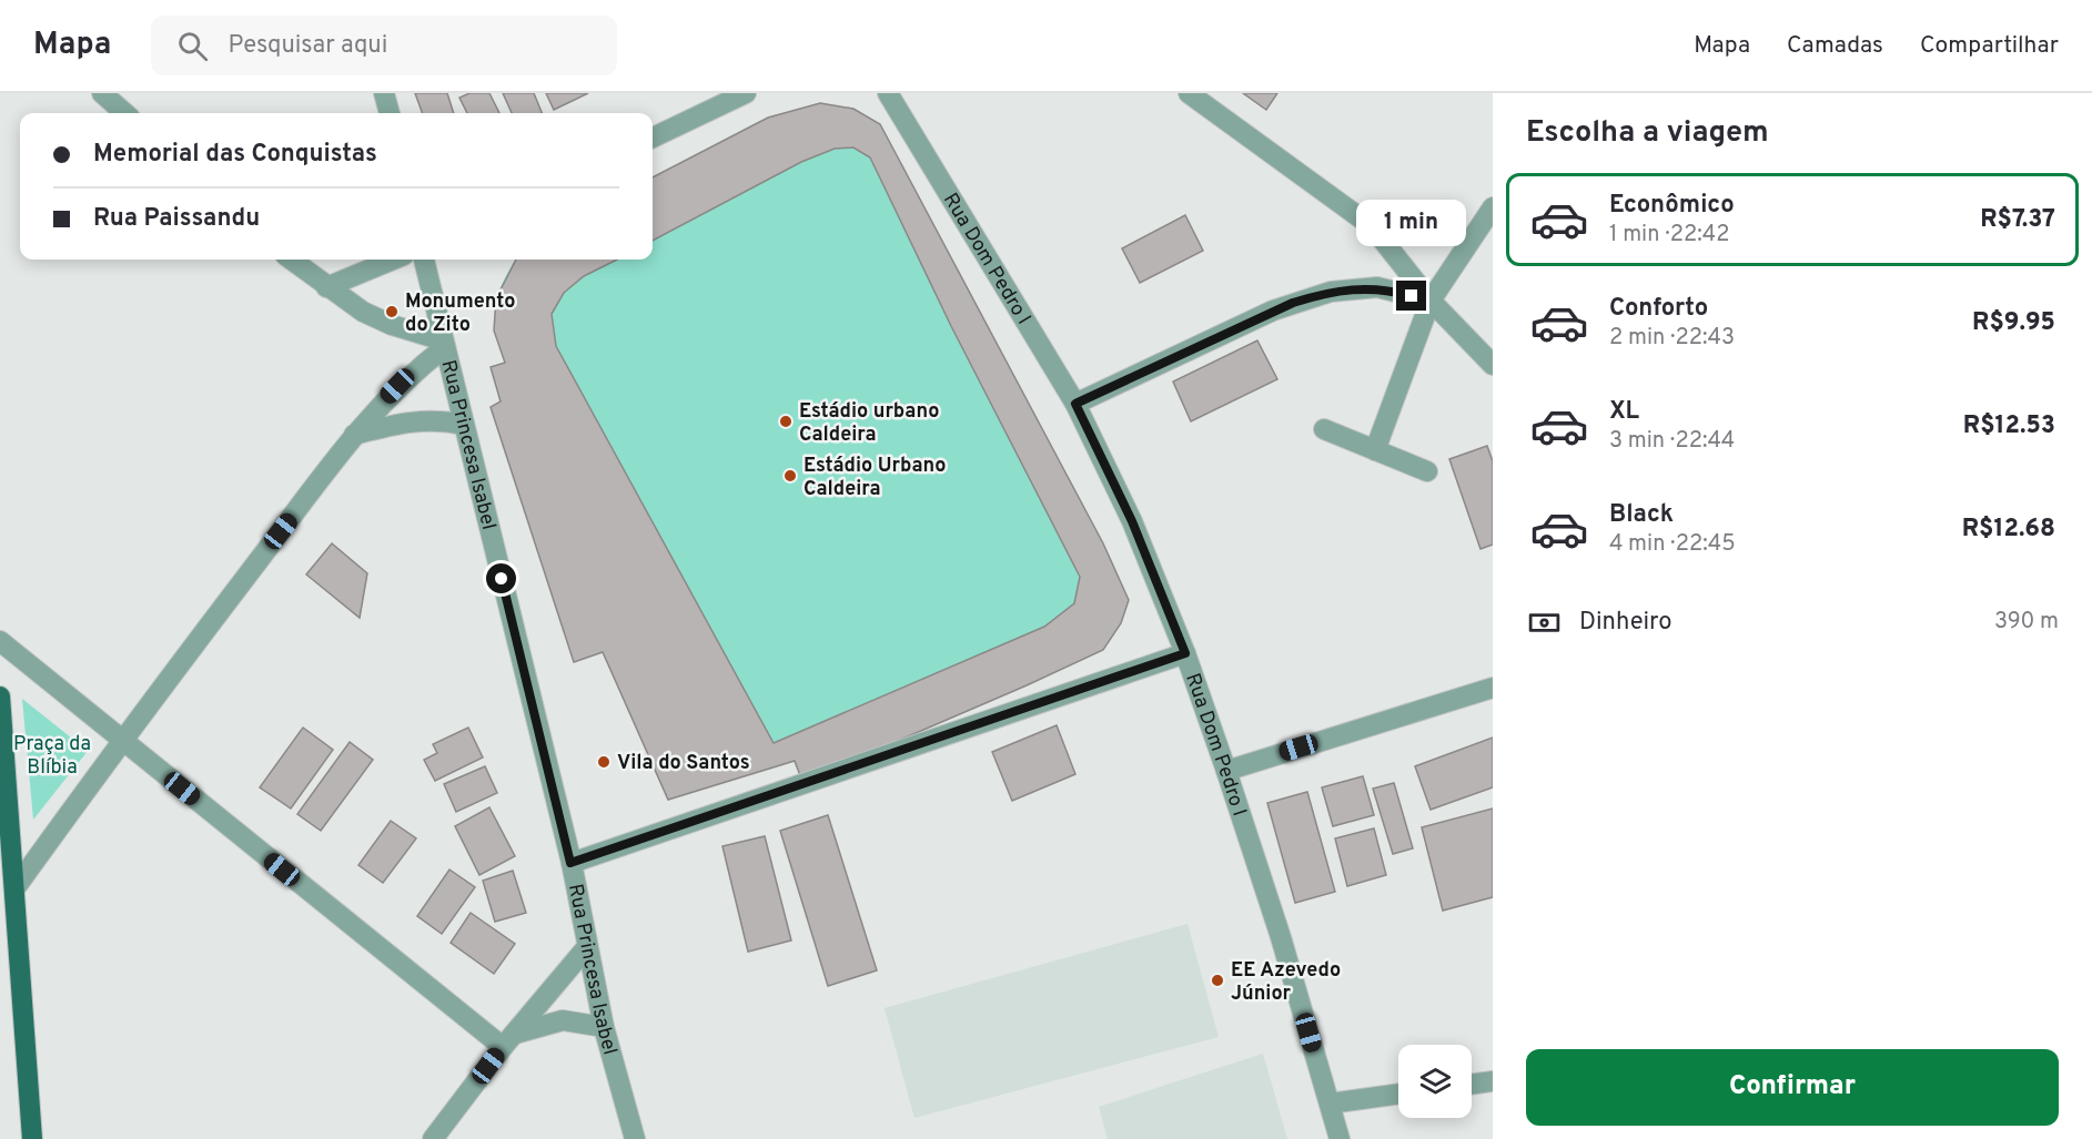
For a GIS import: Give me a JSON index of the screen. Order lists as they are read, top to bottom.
{
  "streets": {
    "street": ["Rua Dom Pedro I", "Rua Princesa Isabel"]
  },
  "parks": ["Praça da Blíbia"],
  "places": [
    "Monumento do Zito",
    "Estádio urbano Caldeira",
    "Estádio Urbano Caldeira",
    "Vila do Santos",
    "EE Azevedo Júnior"
  ],
  "page": {
    "header": "Mapa",
    "search": "Pesquisar aqui",
    "nav": ["Mapa", "Camadas", "Compartilhar"],
    "heading": "Escolha a viagem",
    "banner": ["Memorial das Conquistas", "Rua Paissandu"],
    "list": [
      {
        "name": "Econômico",
        "note": "1 min · 22:42",
        "value": "R$7.37"
      },
      {
        "name": "Conforto",
        "note": "2 min · 22:43",
        "value": "R$9.95"
      },
      {
        "name": "XL",
        "note": "3 min · 22:44",
        "value": "R$12.53"
      },
      {
        "name": "Black",
        "note": "4 min · 22:45",
        "value": "R$12.68"
      }
    ],
    "bubble": "1 min",
    "pay": ["Dinheiro", "390 m"],
    "buttons": "Confirmar"
  }
}
